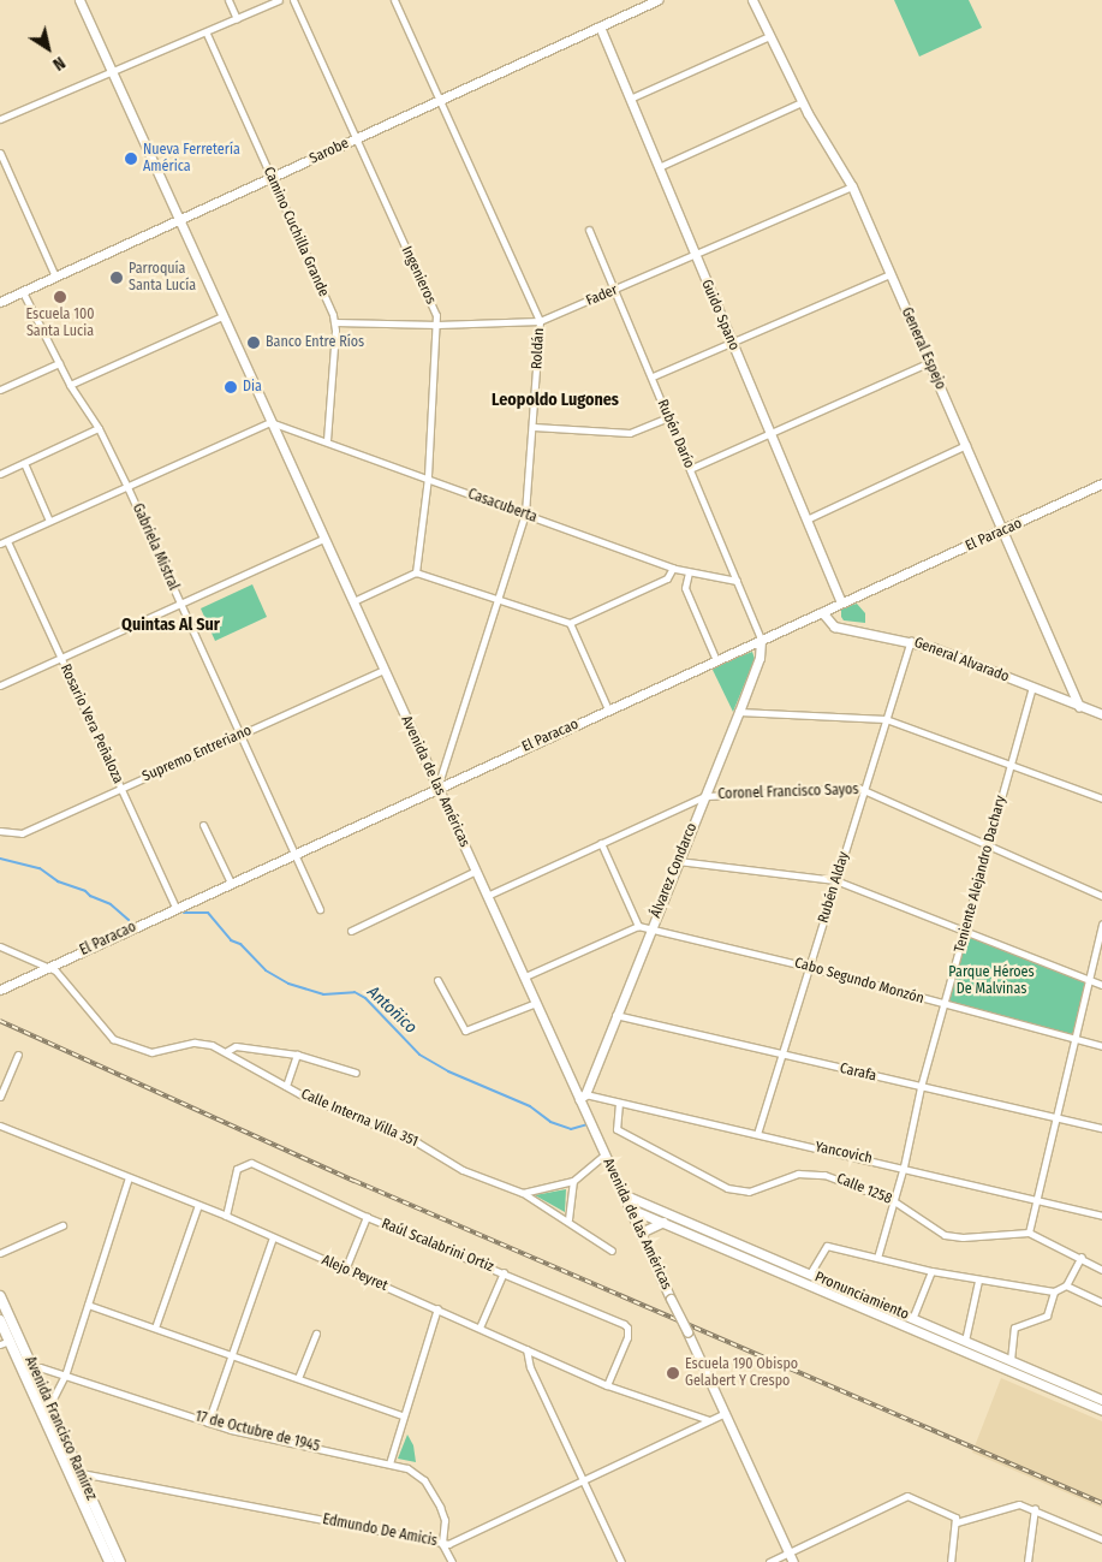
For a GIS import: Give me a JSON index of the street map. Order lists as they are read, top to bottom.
{
  "streets": {
    "main road": [
      "Sarobe",
      "Guido Spano",
      "General Espejo",
      "El Paracao",
      "General Alvarado",
      "Avenida de las Américas",
      "Álvarez Condarco",
      "Pronunciamiento",
      "Avenida Francisco Ramírez"
    ],
    "street": [
      "Camino Cuchilla Grande",
      "Ingenieros",
      "Fader",
      "Roldán",
      "Rubén Darío",
      "Casacuberta",
      "Gabriela Mistral",
      "Rosario Vera Peñaloza",
      "Supremo Entreriano",
      "Coronel Francisco Sayos",
      "Teniente Alejandro Dachary",
      "Rubén Alday",
      "Cabo Segundo Monzón",
      "Carafa",
      "Calle Interna Villa 351",
      "Yancovich",
      "Calle 1258",
      "Raúl Scalabrini Ortiz",
      "Alejo Peyret",
      "17 de Octubre de 1945",
      "Edmundo De Amicis"
    ]
  },
  "crossings": [
    ["Sarobe", "Camino Cuchilla Grande"],
    ["Sarobe", "Ingenieros"],
    ["Sarobe", "Guido Spano"],
    ["Sarobe", "Roldán"],
    ["Sarobe", "Gabriela Mistral"],
    ["Sarobe", "Avenida de las Américas"],
    ["Camino Cuchilla Grande", "Fader"],
    ["Camino Cuchilla Grande", "Casacuberta"],
    ["Ingenieros", "Fader"],
    ["Ingenieros", "Casacuberta"],
    ["Fader", "Guido Spano"],
    ["Fader", "Roldán"],
    ["Fader", "General Espejo"],
    ["Fader", "Rubén Darío"],
    ["Guido Spano", "El Paracao"],
    ["Roldán", "Casacuberta"],
    ["Roldán", "El Paracao"],
    ["Roldán", "Avenida de las Américas"],
    ["General Espejo", "El Paracao"],
    ["General Espejo", "General Alvarado"],
    ["Rubén Darío", "Casacuberta"],
    ["Rubén Darío", "El Paracao"],
    ["Rubén Darío", "Álvarez Condarco"],
    ["Casacuberta", "Avenida de las Américas"],
    ["El Paracao", "Gabriela Mistral"],
    ["El Paracao", "General Alvarado"],
    ["El Paracao", "Rosario Vera Peñaloza"],
    ["El Paracao", "Avenida de las Américas"],
    ["El Paracao", "Álvarez Condarco"],
    ["El Paracao", "Calle Interna Villa 351"],
    ["Gabriela Mistral", "Supremo Entreriano"],
    ["General Alvarado", "Teniente Alejandro Dachary"],
    ["General Alvarado", "Rubén Alday"],
    ["Rosario Vera Peñaloza", "Supremo Entreriano"],
    ["Supremo Entreriano", "Avenida de las Américas"],
    ["Avenida de las Américas", "Álvarez Condarco"],
    ["Avenida de las Américas", "Yancovich"],
    ["Avenida de las Américas", "Pronunciamiento"],
    ["Avenida de las Américas", "Edmundo De Amicis"],
    ["Coronel Francisco Sayos", "Álvarez Condarco"],
    ["Coronel Francisco Sayos", "Teniente Alejandro Dachary"],
    ["Coronel Francisco Sayos", "Rubén Alday"],
    ["Álvarez Condarco", "Cabo Segundo Monzón"],
    ["Álvarez Condarco", "Carafa"],
    ["Álvarez Condarco", "Yancovich"],
    ["Teniente Alejandro Dachary", "Cabo Segundo Monzón"],
    ["Teniente Alejandro Dachary", "Carafa"],
    ["Teniente Alejandro Dachary", "Yancovich"],
    ["Teniente Alejandro Dachary", "Calle 1258"],
    ["Rubén Alday", "Cabo Segundo Monzón"],
    ["Rubén Alday", "Carafa"],
    ["Rubén Alday", "Yancovich"],
    ["Yancovich", "Calle 1258"],
    ["Raúl Scalabrini Ortiz", "Alejo Peyret"],
    ["Alejo Peyret", "Edmundo De Amicis"],
    ["Avenida Francisco Ramírez", "17 de Octubre de 1945"],
    ["Avenida Francisco Ramírez", "Edmundo De Amicis"],
    ["17 de Octubre de 1945", "Edmundo De Amicis"]
  ],
  "districts": ["Leopoldo Lugones", "Quintas Al Sur"],
  "water": ["Antoñico"],
  "parks": ["Parque Héroes De Malvinas"],
  "places": [
    "Nueva Ferretería América",
    "Parroquía Santa Lucía",
    "Escuela 100 Santa Lucia",
    "Banco Entre Ríos",
    "Dia",
    "Escuela 190 Obispo Gelabert Y Crespo"
  ],
  "north": "bottom right"
}
